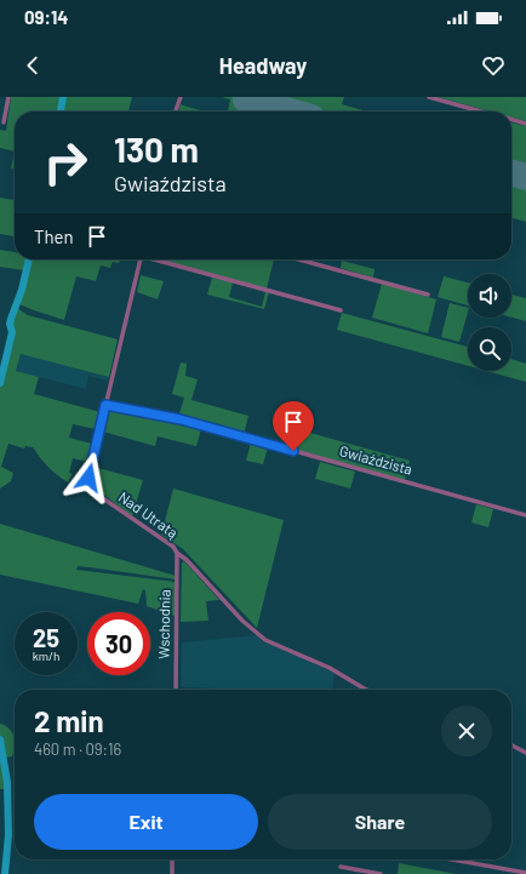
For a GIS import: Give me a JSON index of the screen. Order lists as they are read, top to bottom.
{
  "streets": {
    "street": ["Gwiaździsta", "Nad Utratą", "Wschodnia"]
  },
  "crossings": [
    ["Gwiaździsta", "Nad Utratą"],
    ["Nad Utratą", "Wschodnia"]
  ],
  "page": {
    "status": "09:14",
    "header": "Headway",
    "turn": ["130 m", "Gwiaździsta"],
    "then": "Then",
    "speed": "25 km/h",
    "limit": "30",
    "heading": ["2 min", "460 m · 09:16"],
    "buttons": ["Exit", "Share"]
  }
}
